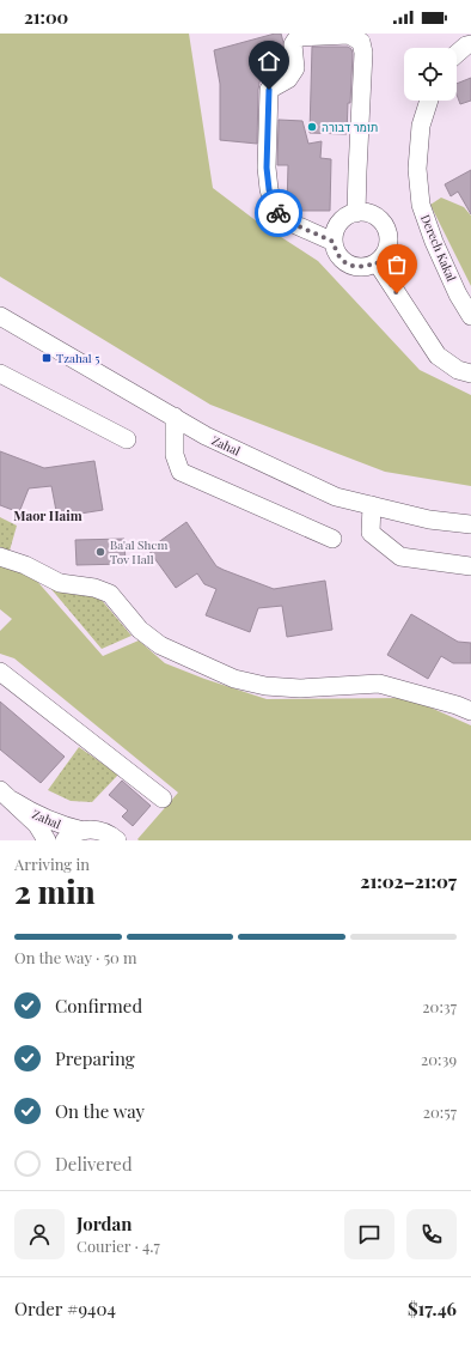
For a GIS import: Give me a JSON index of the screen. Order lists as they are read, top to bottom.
{
  "streets": {
    "street": ["Derech Kakal", "Zahal"]
  },
  "districts": ["Maor Haim"],
  "places": {
    "other": ["תומר דבורה", "Ba'al Shem Tov Hall"],
    "transit": ["Tzahal 5"]
  },
  "page": {
    "status": "21:00",
    "heading": ["2 min", "Arriving in", "21:02–21:07"],
    "panel": [
      "Jordan",
      "Courier · 4.7",
      "Order #9404",
      "$17.46"
    ],
    "bar": "On the way · 50 m",
    "list": [
      ["Confirmed", "20:37"],
      ["Preparing", "20:39"],
      ["On the way", "20:57"],
      "Delivered"
    ]
  }
}
